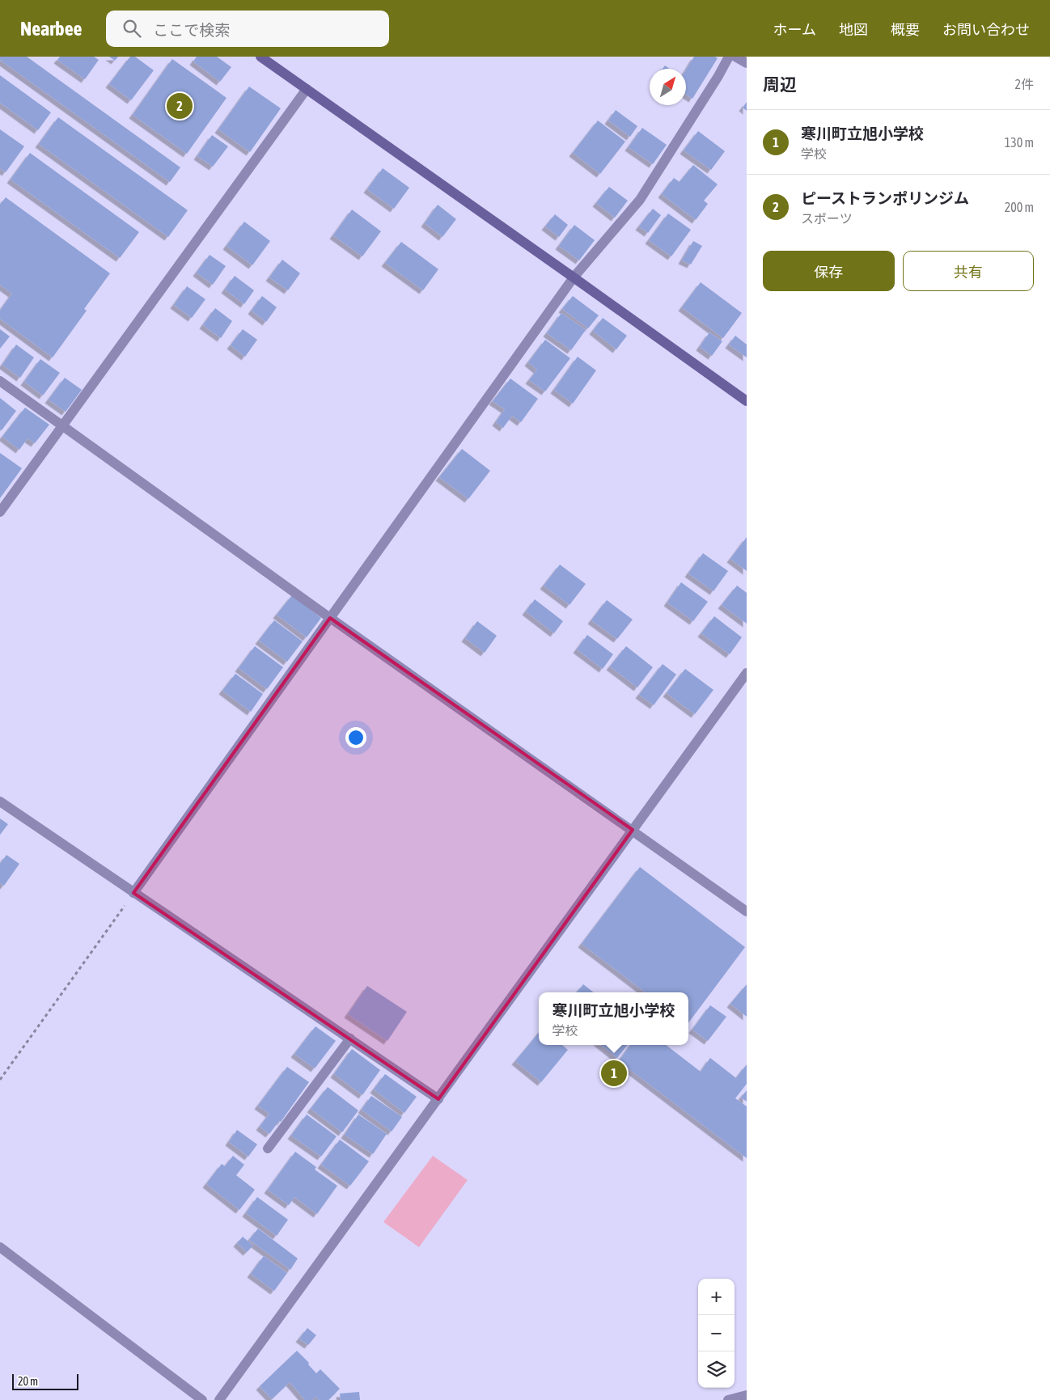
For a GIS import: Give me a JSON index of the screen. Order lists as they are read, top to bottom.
{
  "scale_bar": "20 m",
  "north": "top right",
  "page": {
    "header": "Nearbee",
    "search": "ここで検索",
    "nav": [
      "ホーム",
      "地図",
      "概要",
      "お問い合わせ"
    ],
    "heading": ["周辺", "2件"],
    "pins": ["2", "1"],
    "list": [
      {
        "mark": "1",
        "name": "寒川町立旭小学校",
        "note": "学校",
        "value": "130 m"
      },
      {
        "mark": "2",
        "name": "ピーストランポリンジム",
        "note": "スポーツ",
        "value": "200 m"
      }
    ],
    "buttons": ["保存", "共有"],
    "popup": ["寒川町立旭小学校", "学校"],
    "map_buttons": ["+", "−"],
    "scale": "20 m"
  }
}
